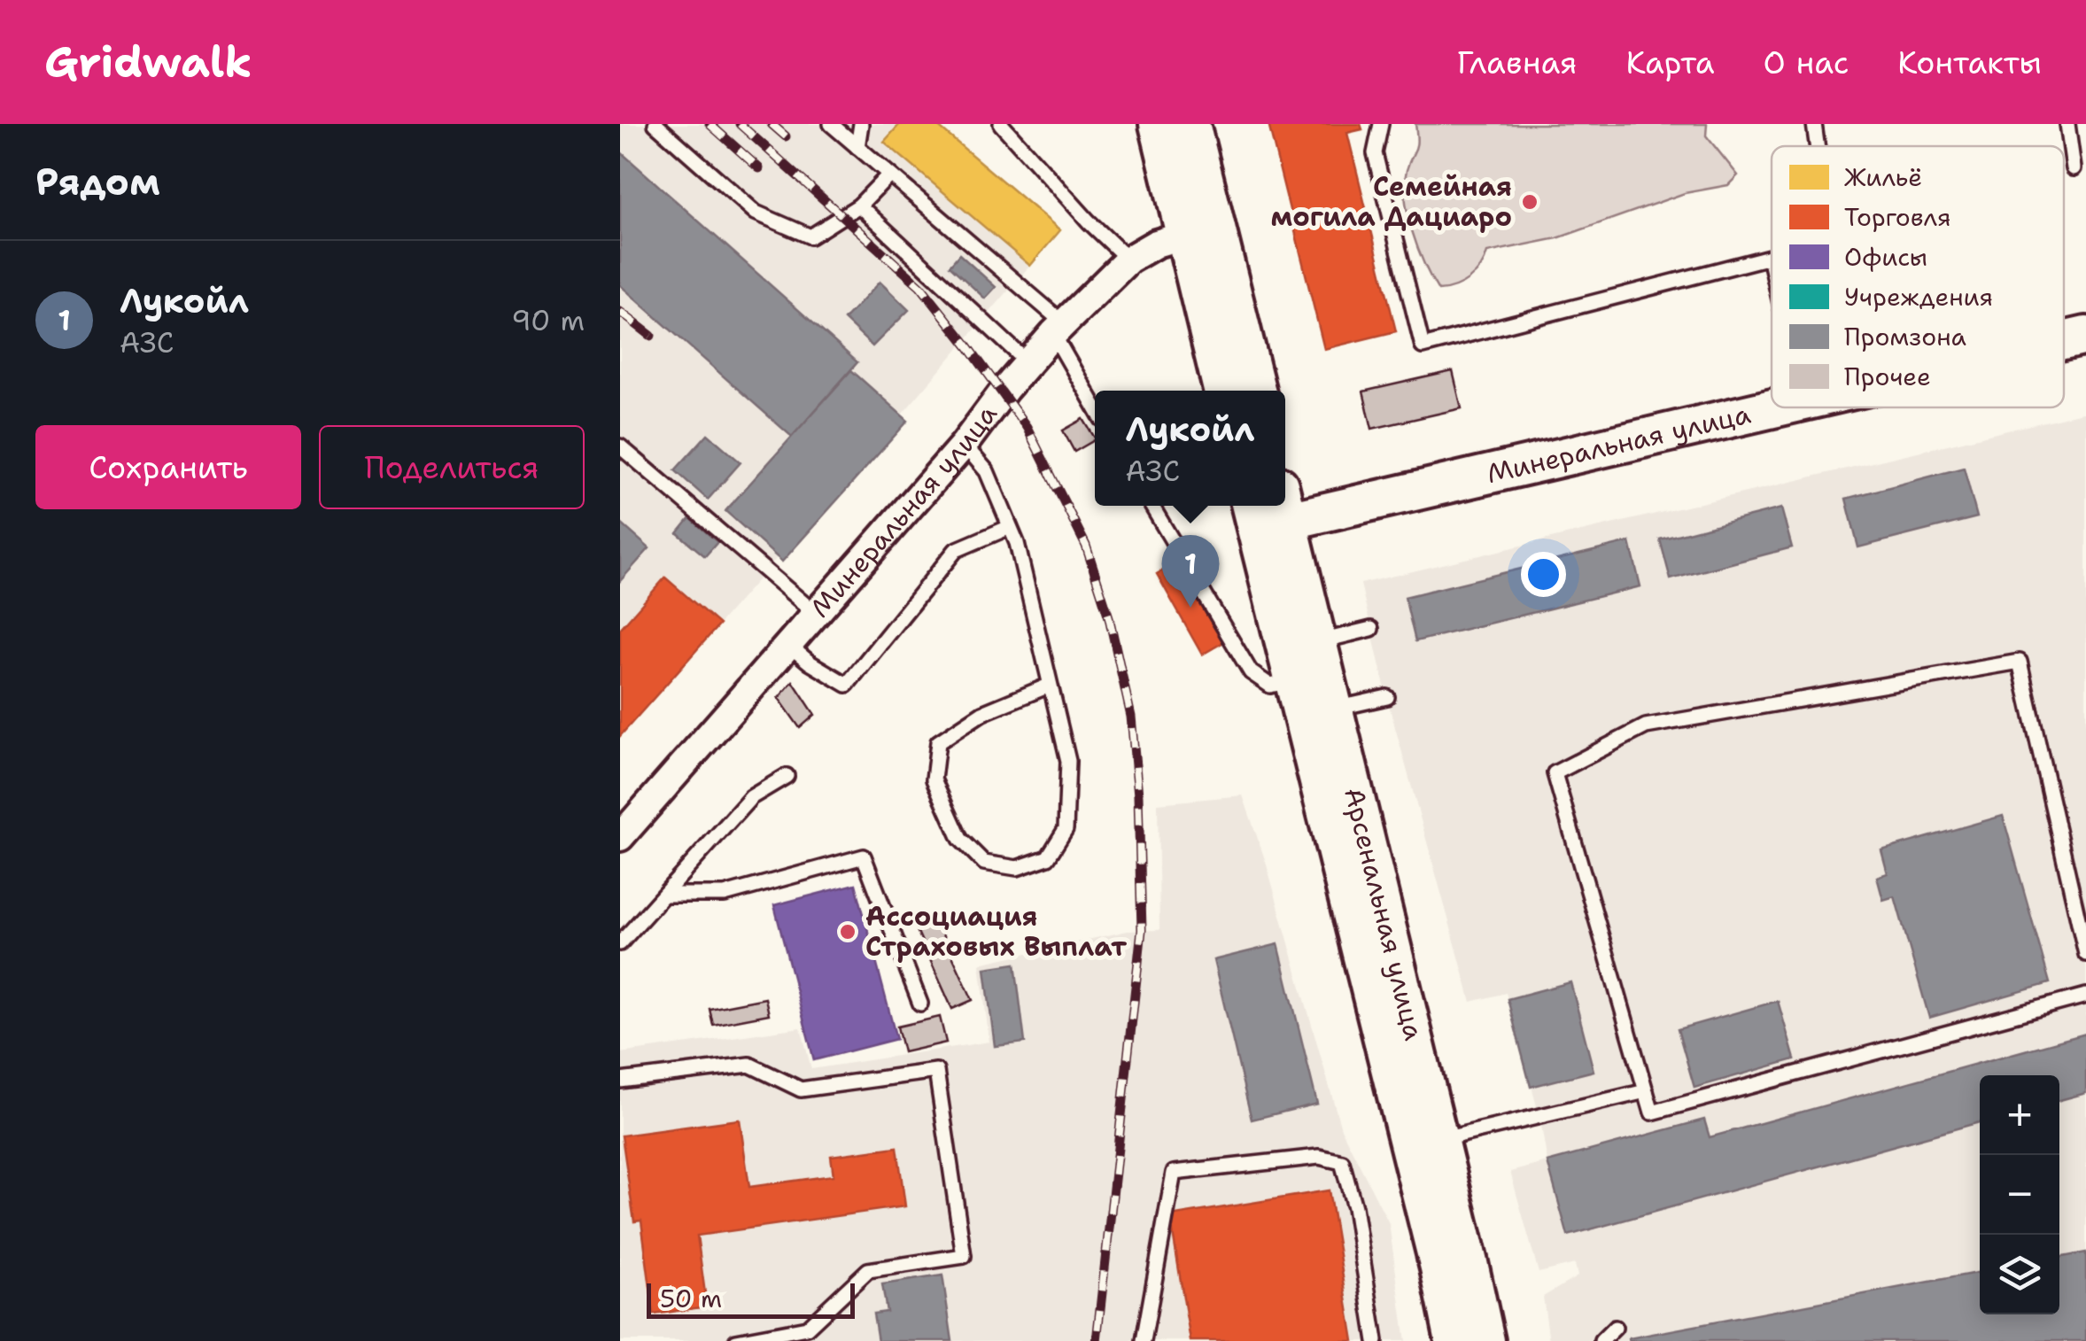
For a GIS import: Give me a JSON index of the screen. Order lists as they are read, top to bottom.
{
  "streets": {
    "street": ["Минеральная улица", "Арсенальная улица"]
  },
  "places": ["Семейная могила Дациаро", "Ассоциация Страховых Выплат"],
  "legend": [
    "Жильё",
    "Торговля",
    "Офисы",
    "Учреждения",
    "Промзона",
    "Прочее"
  ],
  "scale_bar": "50 m",
  "page": {
    "header": "Gridwalk",
    "nav": [
      "Главная",
      "Карта",
      "О нас",
      "Контакты"
    ],
    "heading": "Рядом",
    "list": [
      {
        "mark": "1",
        "name": "Лукойл",
        "note": "АЗС",
        "value": "90 m"
      }
    ],
    "popup": ["Лукойл", "АЗС"],
    "buttons": ["Сохранить", "Поделиться"],
    "pins": "1",
    "map_buttons": ["+", "−"],
    "scale": "50 m"
  }
}
